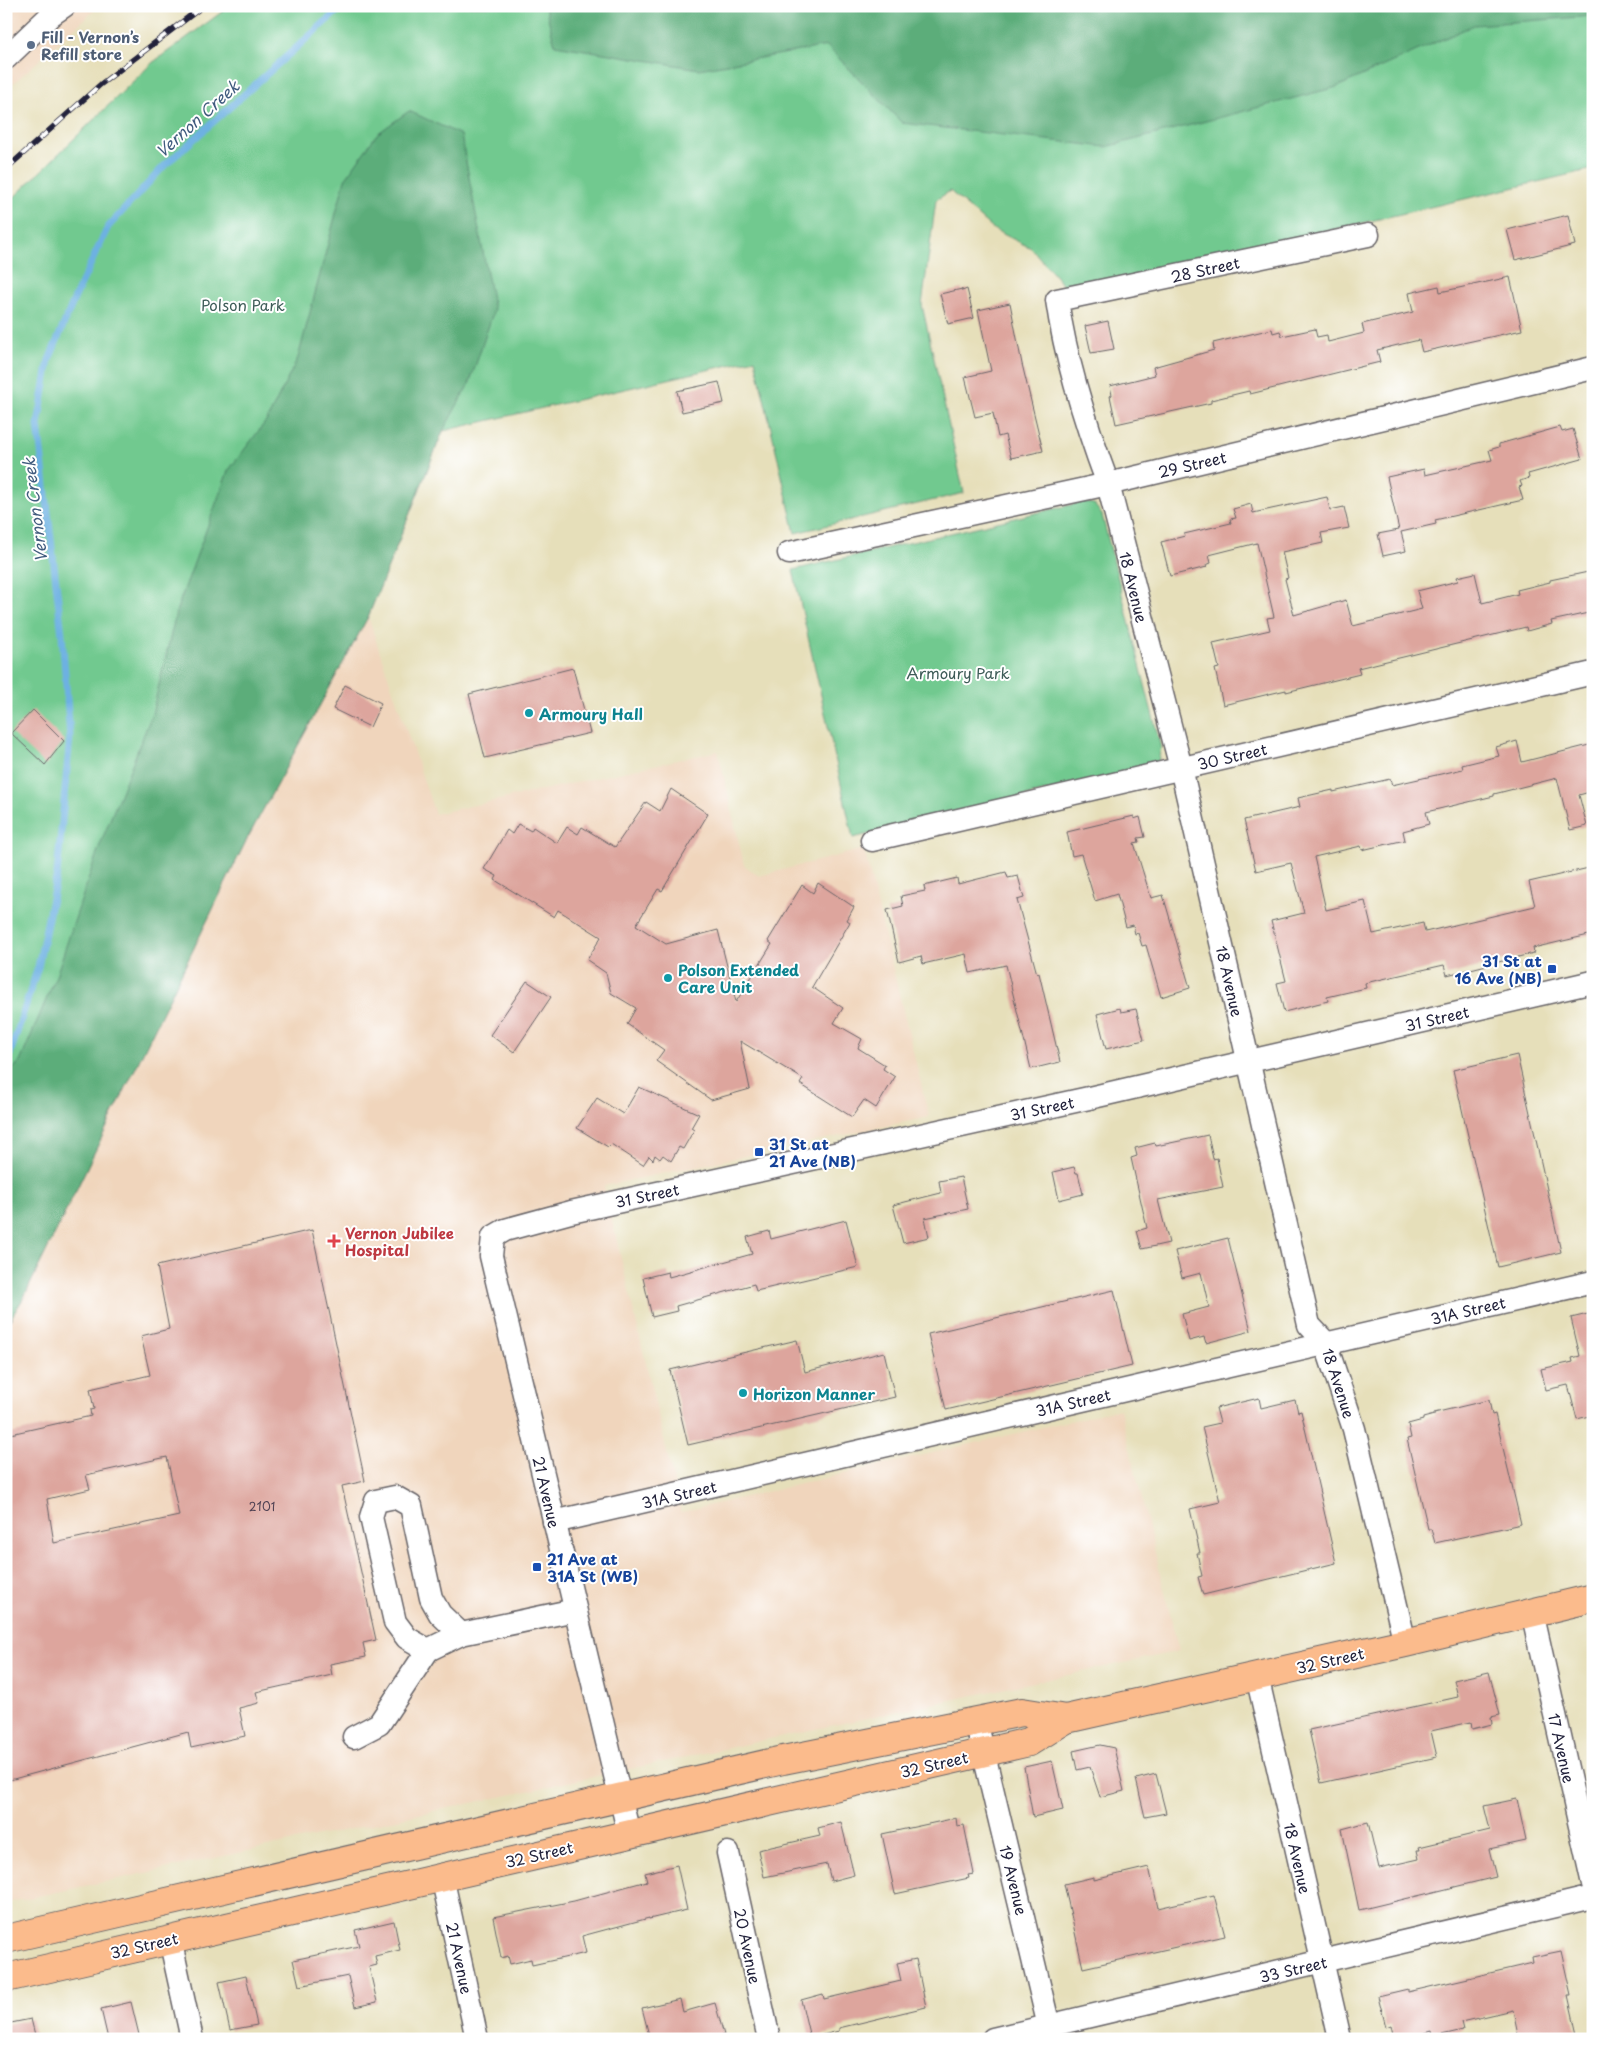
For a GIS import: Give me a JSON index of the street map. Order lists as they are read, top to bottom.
{
  "streets": {
    "highway": ["32 Street"],
    "street": [
      "28 Street",
      "29 Street",
      "18 Avenue",
      "30 Street",
      "31 Street",
      "31A Street",
      "21 Avenue",
      "17 Avenue",
      "19 Avenue",
      "20 Avenue",
      "33 Street"
    ]
  },
  "crossings": [
    ["28 Street", "18 Avenue"],
    ["29 Street", "18 Avenue"],
    ["18 Avenue", "30 Street"],
    ["18 Avenue", "31 Street"],
    ["18 Avenue", "31A Street"],
    ["18 Avenue", "32 Street"],
    ["18 Avenue", "33 Street"],
    ["31 Street", "21 Avenue"],
    ["31A Street", "21 Avenue"],
    ["21 Avenue", "32 Street"],
    ["32 Street", "17 Avenue"],
    ["32 Street", "19 Avenue"],
    ["19 Avenue", "33 Street"]
  ],
  "water": ["Vernon Creek"],
  "parks": ["Polson Park", "Armoury Park"],
  "places": {
    "other": [
      "Fill - Vernon’s Refill store",
      "Armoury Hall",
      "Polson Extended Care Unit",
      "Horizon Manner"
    ],
    "transit": ["31 St at 16 Ave (NB)", "31 St at 21 Ave (NB)", "21 Ave at 31A St (WB)"],
    "health": ["Vernon Jubilee Hospital"]
  },
  "house_numbers": ["2101"]
}
